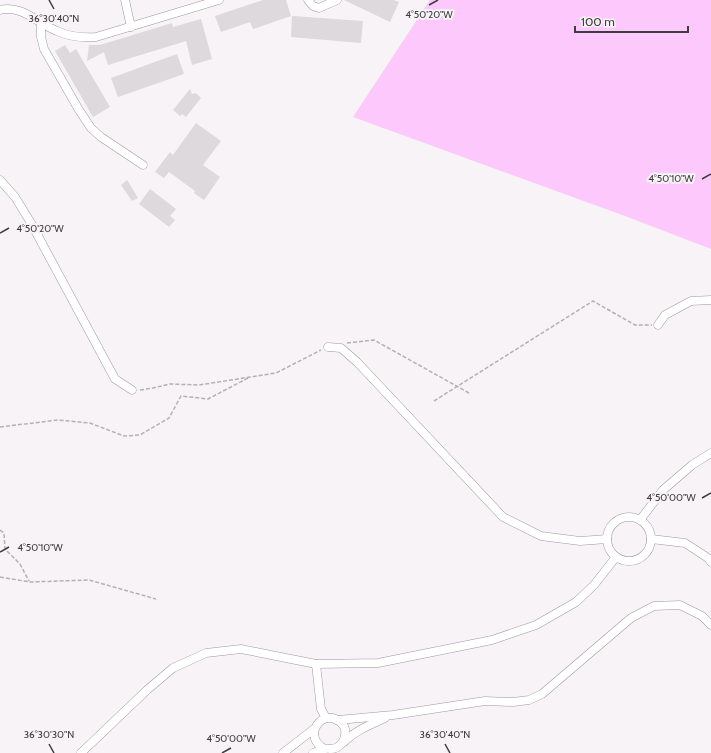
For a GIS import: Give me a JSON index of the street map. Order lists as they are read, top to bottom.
{
  "scale_bar": "100 m",
  "coordinates": [
    "4°50'20\"W",
    "36°30'40\"N",
    "4°50'10\"W",
    "4°50'00\"W",
    "36°30'30\"N"
  ]
}
